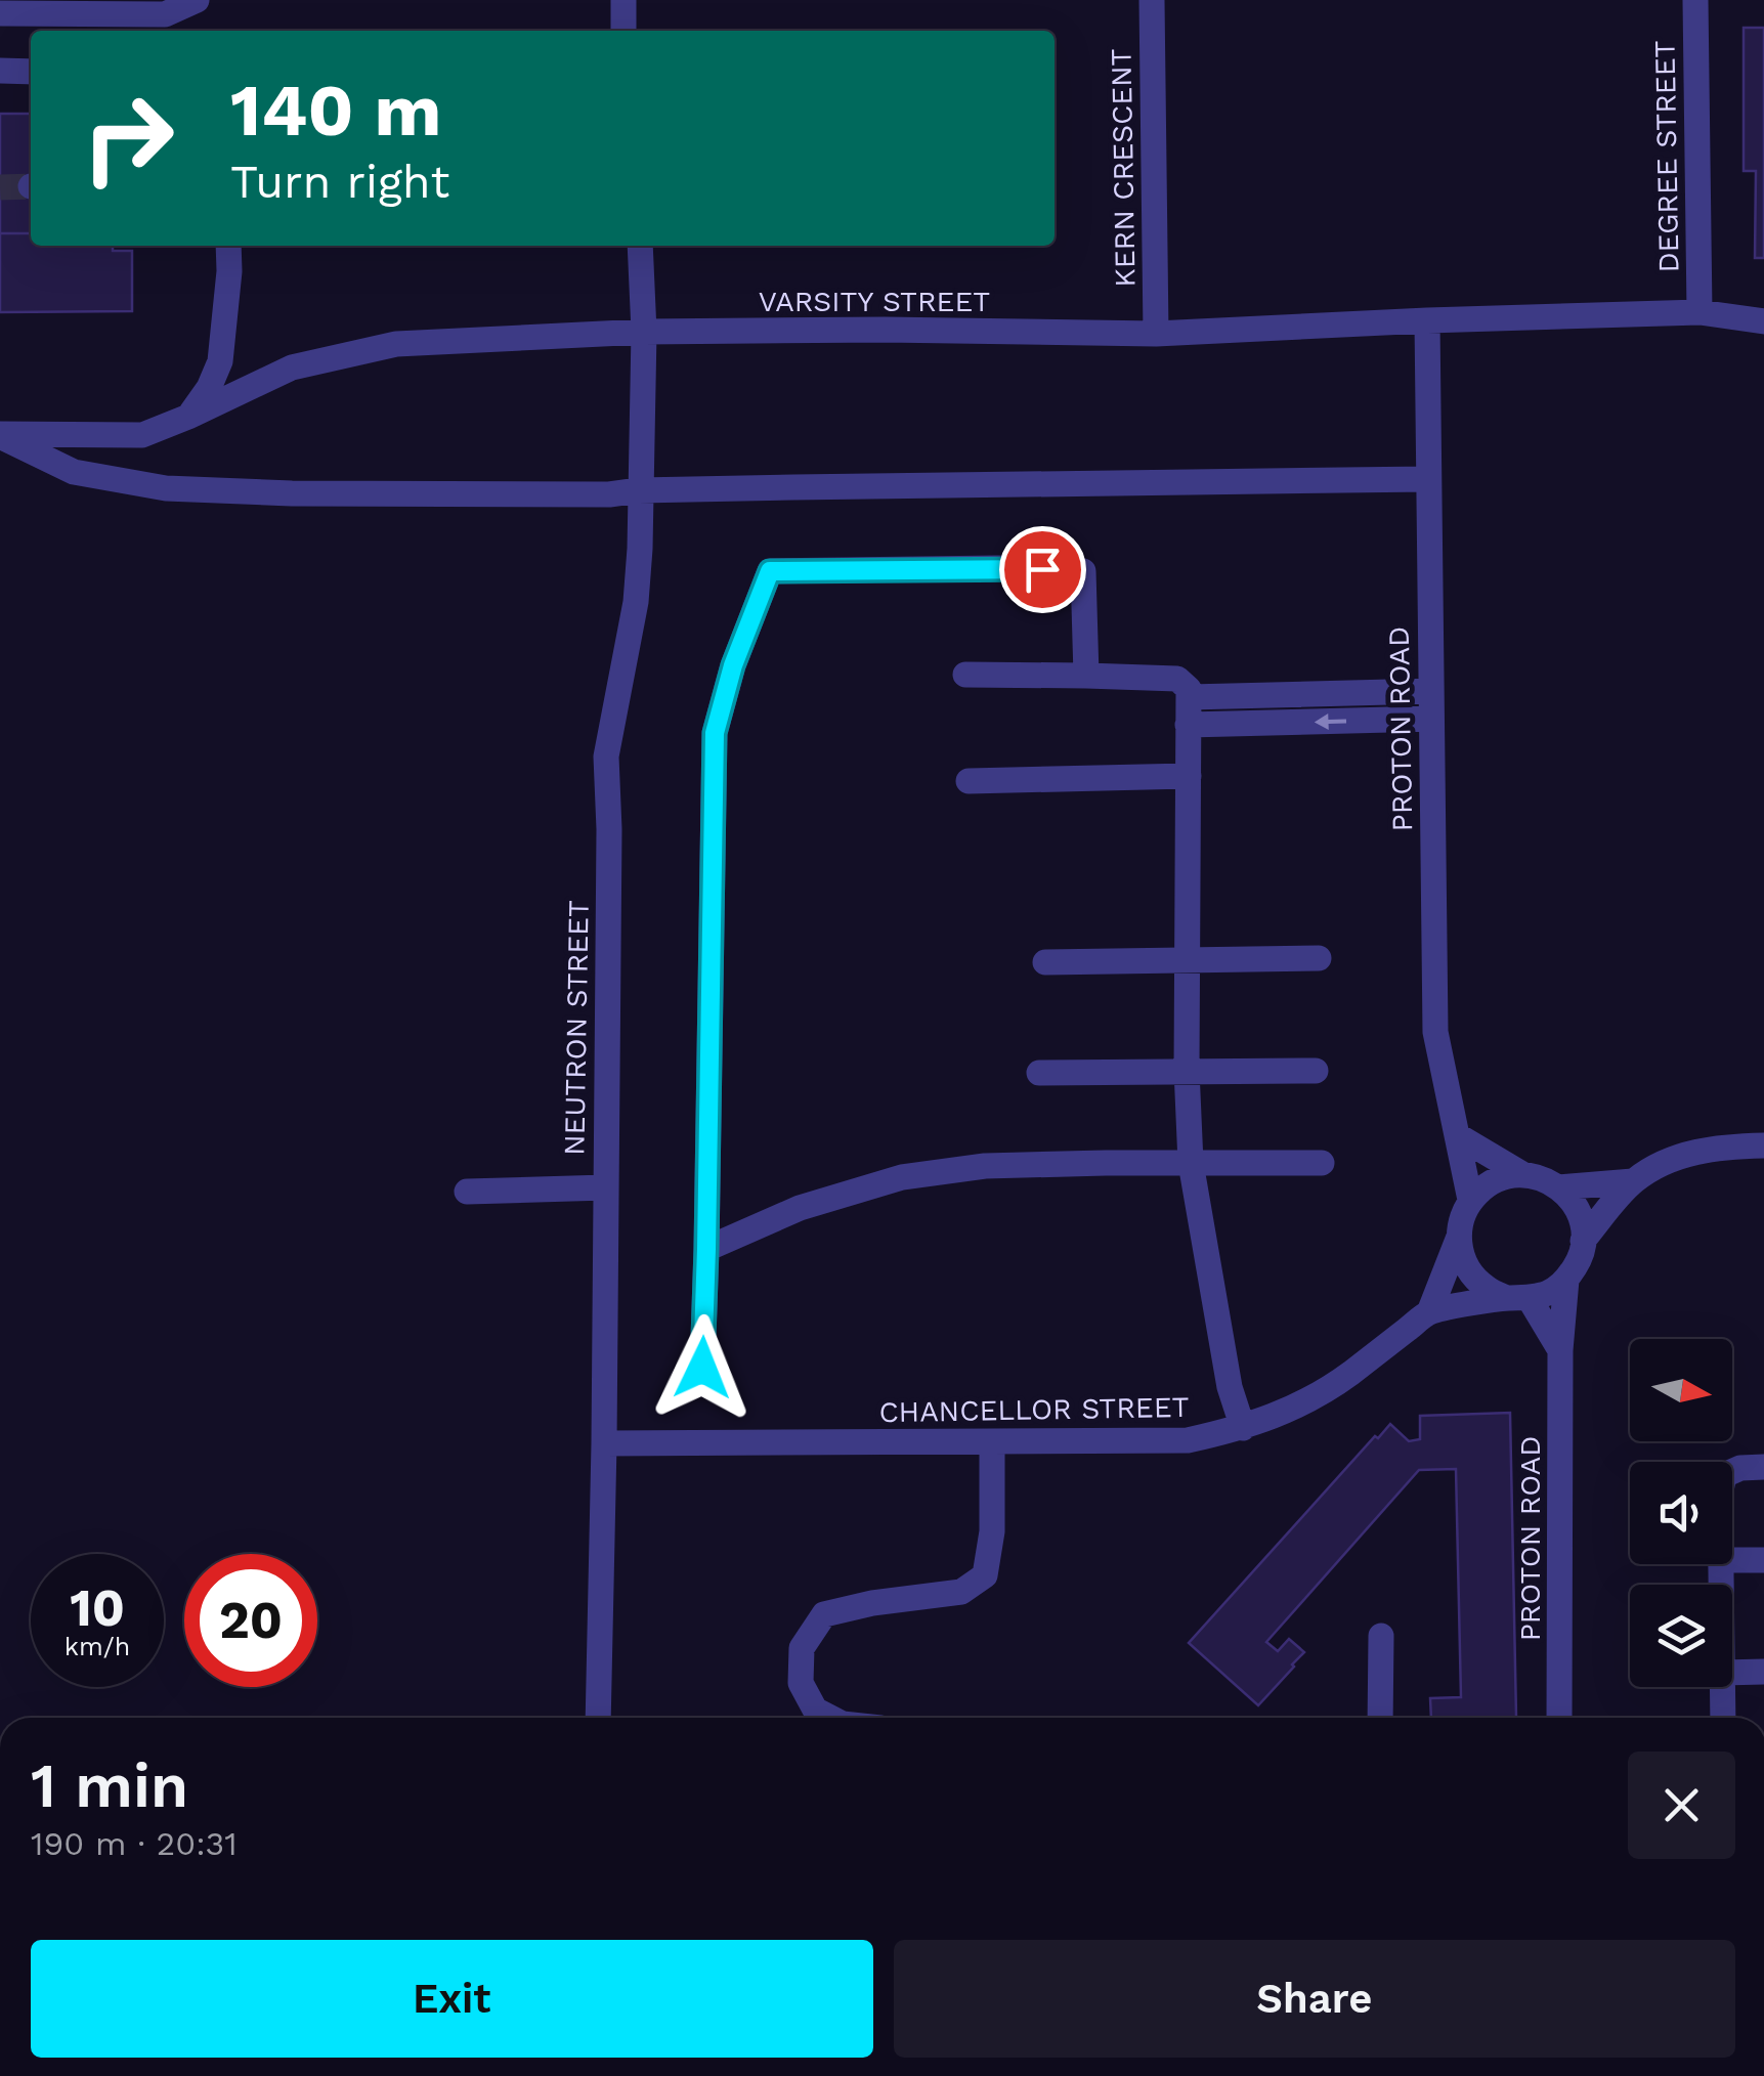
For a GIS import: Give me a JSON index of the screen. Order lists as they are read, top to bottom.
{
  "streets": {
    "street": [
      "DEGREE STREET",
      "KERN CRESCENT",
      "VARSITY STREET",
      "PROTON ROAD",
      "NEUTRON STREET",
      "CHANCELLOR STREET"
    ]
  },
  "crossings": [
    ["DEGREE STREET", "VARSITY STREET"],
    ["KERN CRESCENT", "VARSITY STREET"],
    ["VARSITY STREET", "PROTON ROAD"],
    ["VARSITY STREET", "NEUTRON STREET"],
    ["PROTON ROAD", "CHANCELLOR STREET"],
    ["NEUTRON STREET", "CHANCELLOR STREET"]
  ],
  "north": "right",
  "page": {
    "turn": ["140 m", "Turn right"],
    "speed": "10 km/h",
    "limit": "20",
    "heading": ["1 min", "190 m · 20:31"],
    "buttons": ["Exit", "Share"]
  }
}
